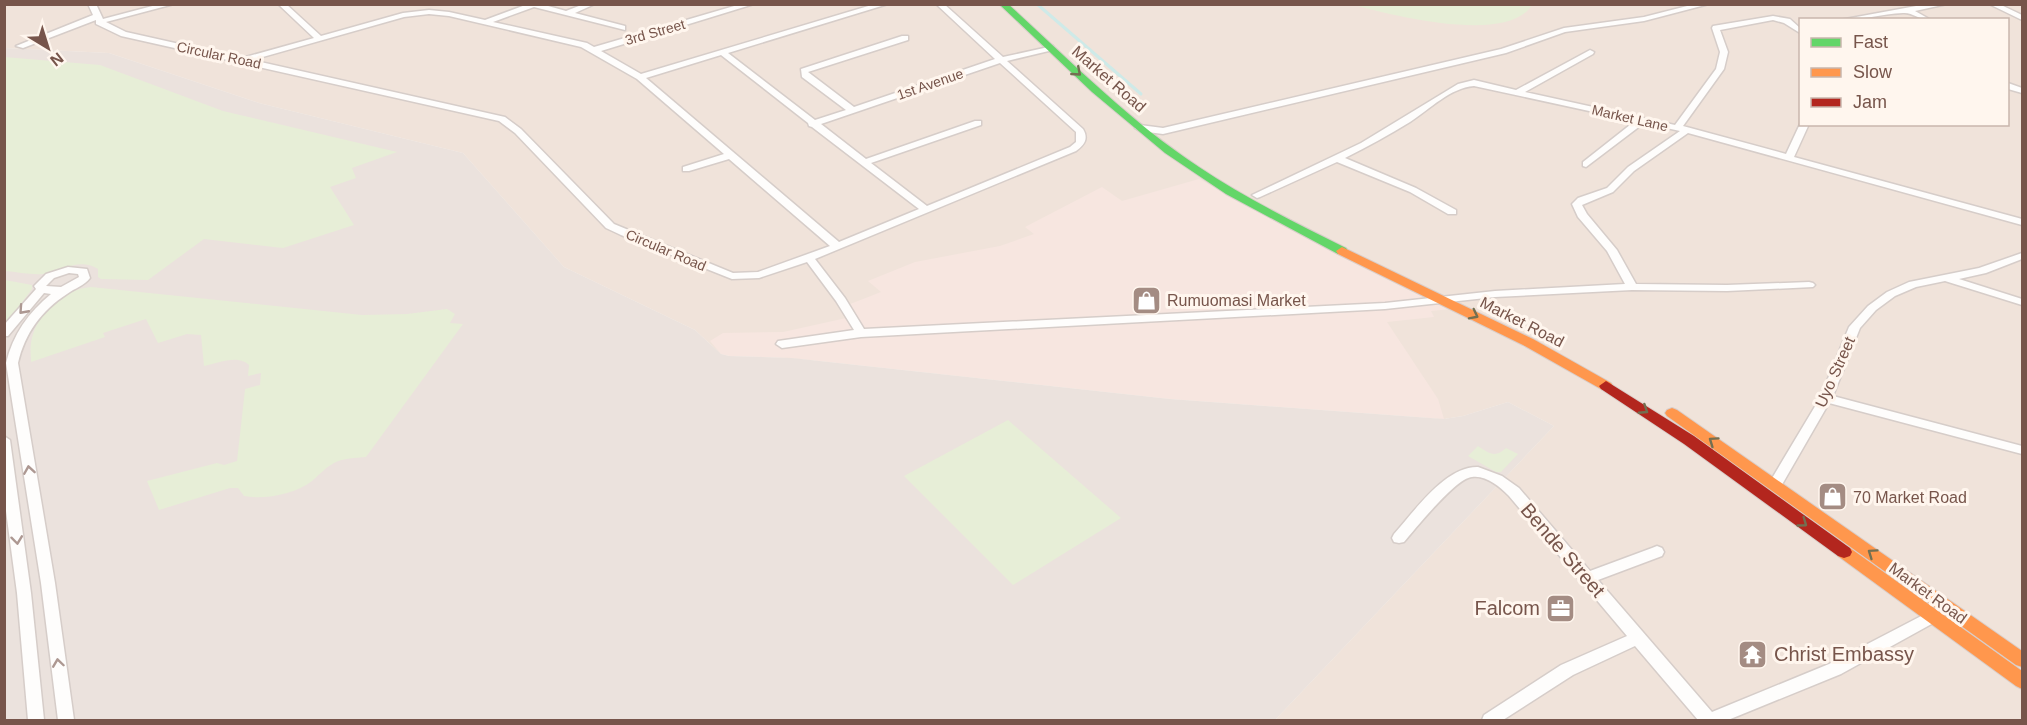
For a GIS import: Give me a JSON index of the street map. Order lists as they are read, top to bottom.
{
  "streets": {
    "main road": ["Market Road"],
    "street": [
      "3rd Street",
      "Circular Road",
      "1st Avenue",
      "Market Lane",
      "Uyo Street",
      "Bende Street"
    ]
  },
  "crossings": [
    ["Circular Road", "1st Avenue"],
    ["Market Road", "1st Avenue"],
    ["Market Road", "Market Lane"],
    ["Market Road", "Uyo Street"],
    ["Market Road", "Bende Street"]
  ],
  "places": {
    "shop": ["Rumuomasi Market", "70 Market Road"],
    "office": ["Falcom"],
    "temple": ["Christ Embassy"]
  },
  "legend": ["Fast", "Slow", "Jam"],
  "north": "bottom right"
}
